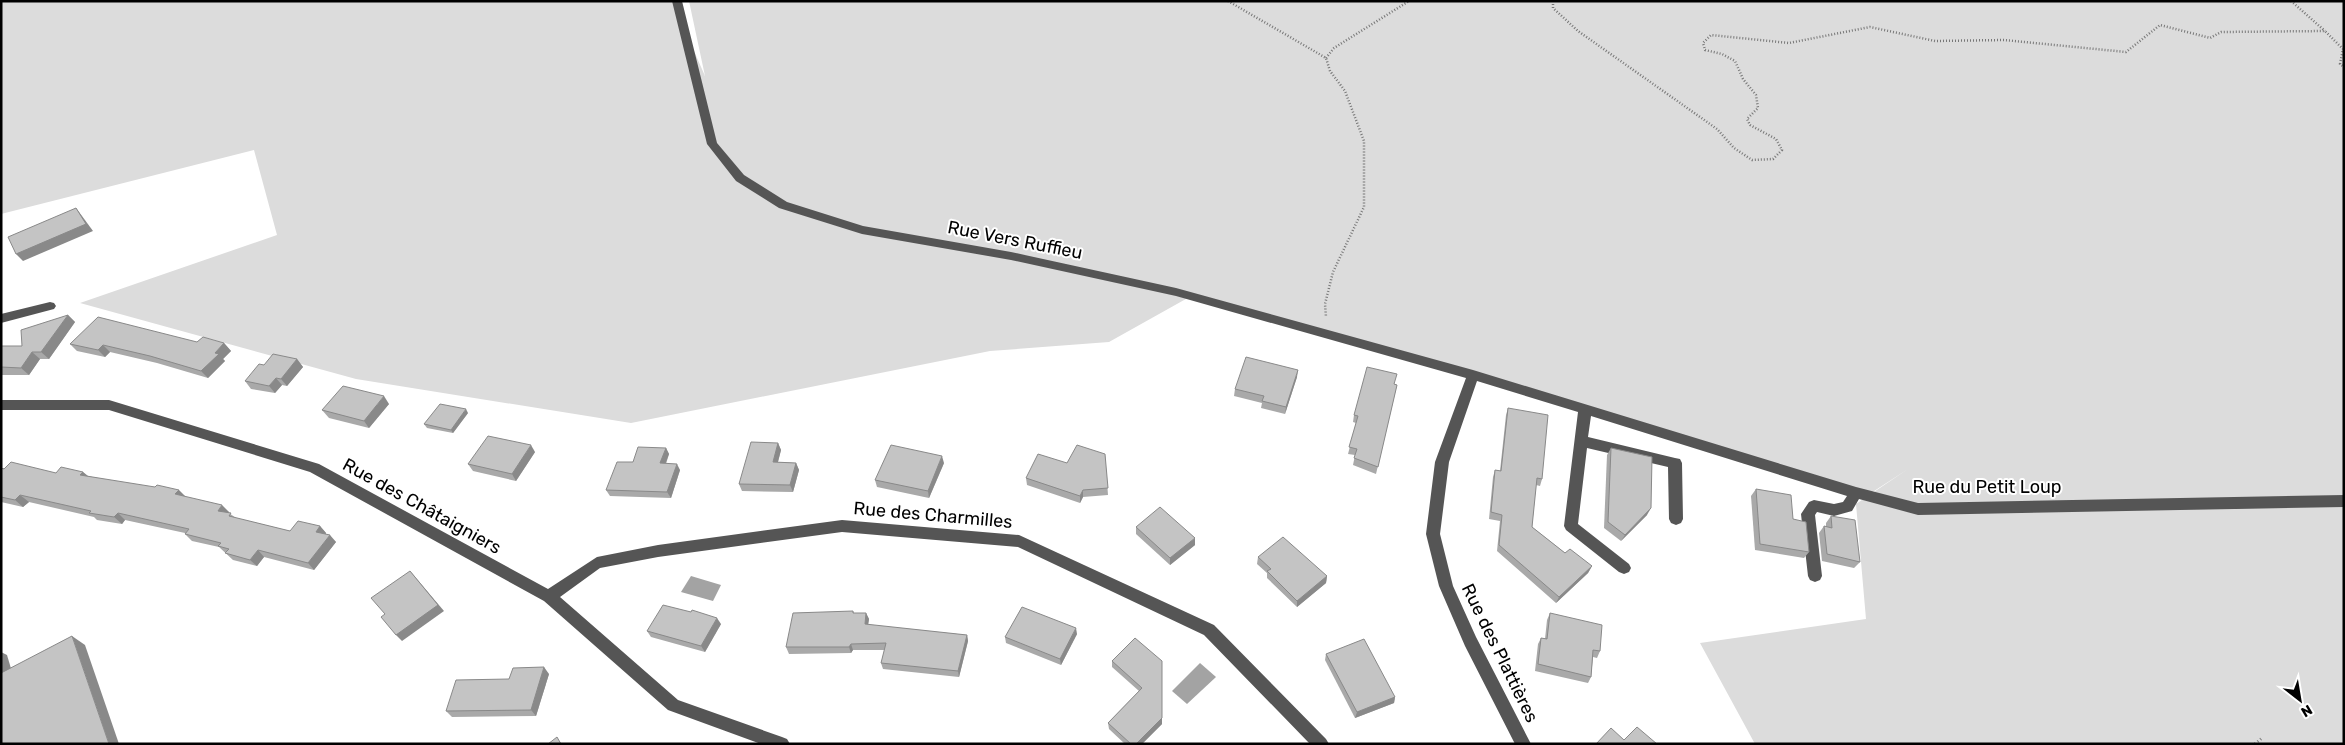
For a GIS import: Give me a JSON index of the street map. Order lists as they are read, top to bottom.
{
  "streets": {
    "street": [
      "Rue Vers Ruffieu",
      "Rue du Petit Loup",
      "Rue des Châtaigniers",
      "Rue des Charmilles",
      "Rue des Plattières"
    ]
  },
  "crossings": [
    ["Rue Vers Ruffieu", "Rue du Petit Loup"],
    ["Rue Vers Ruffieu", "Rue des Plattières"],
    ["Rue des Châtaigniers", "Rue des Charmilles"]
  ],
  "north": "bottom right"
}
